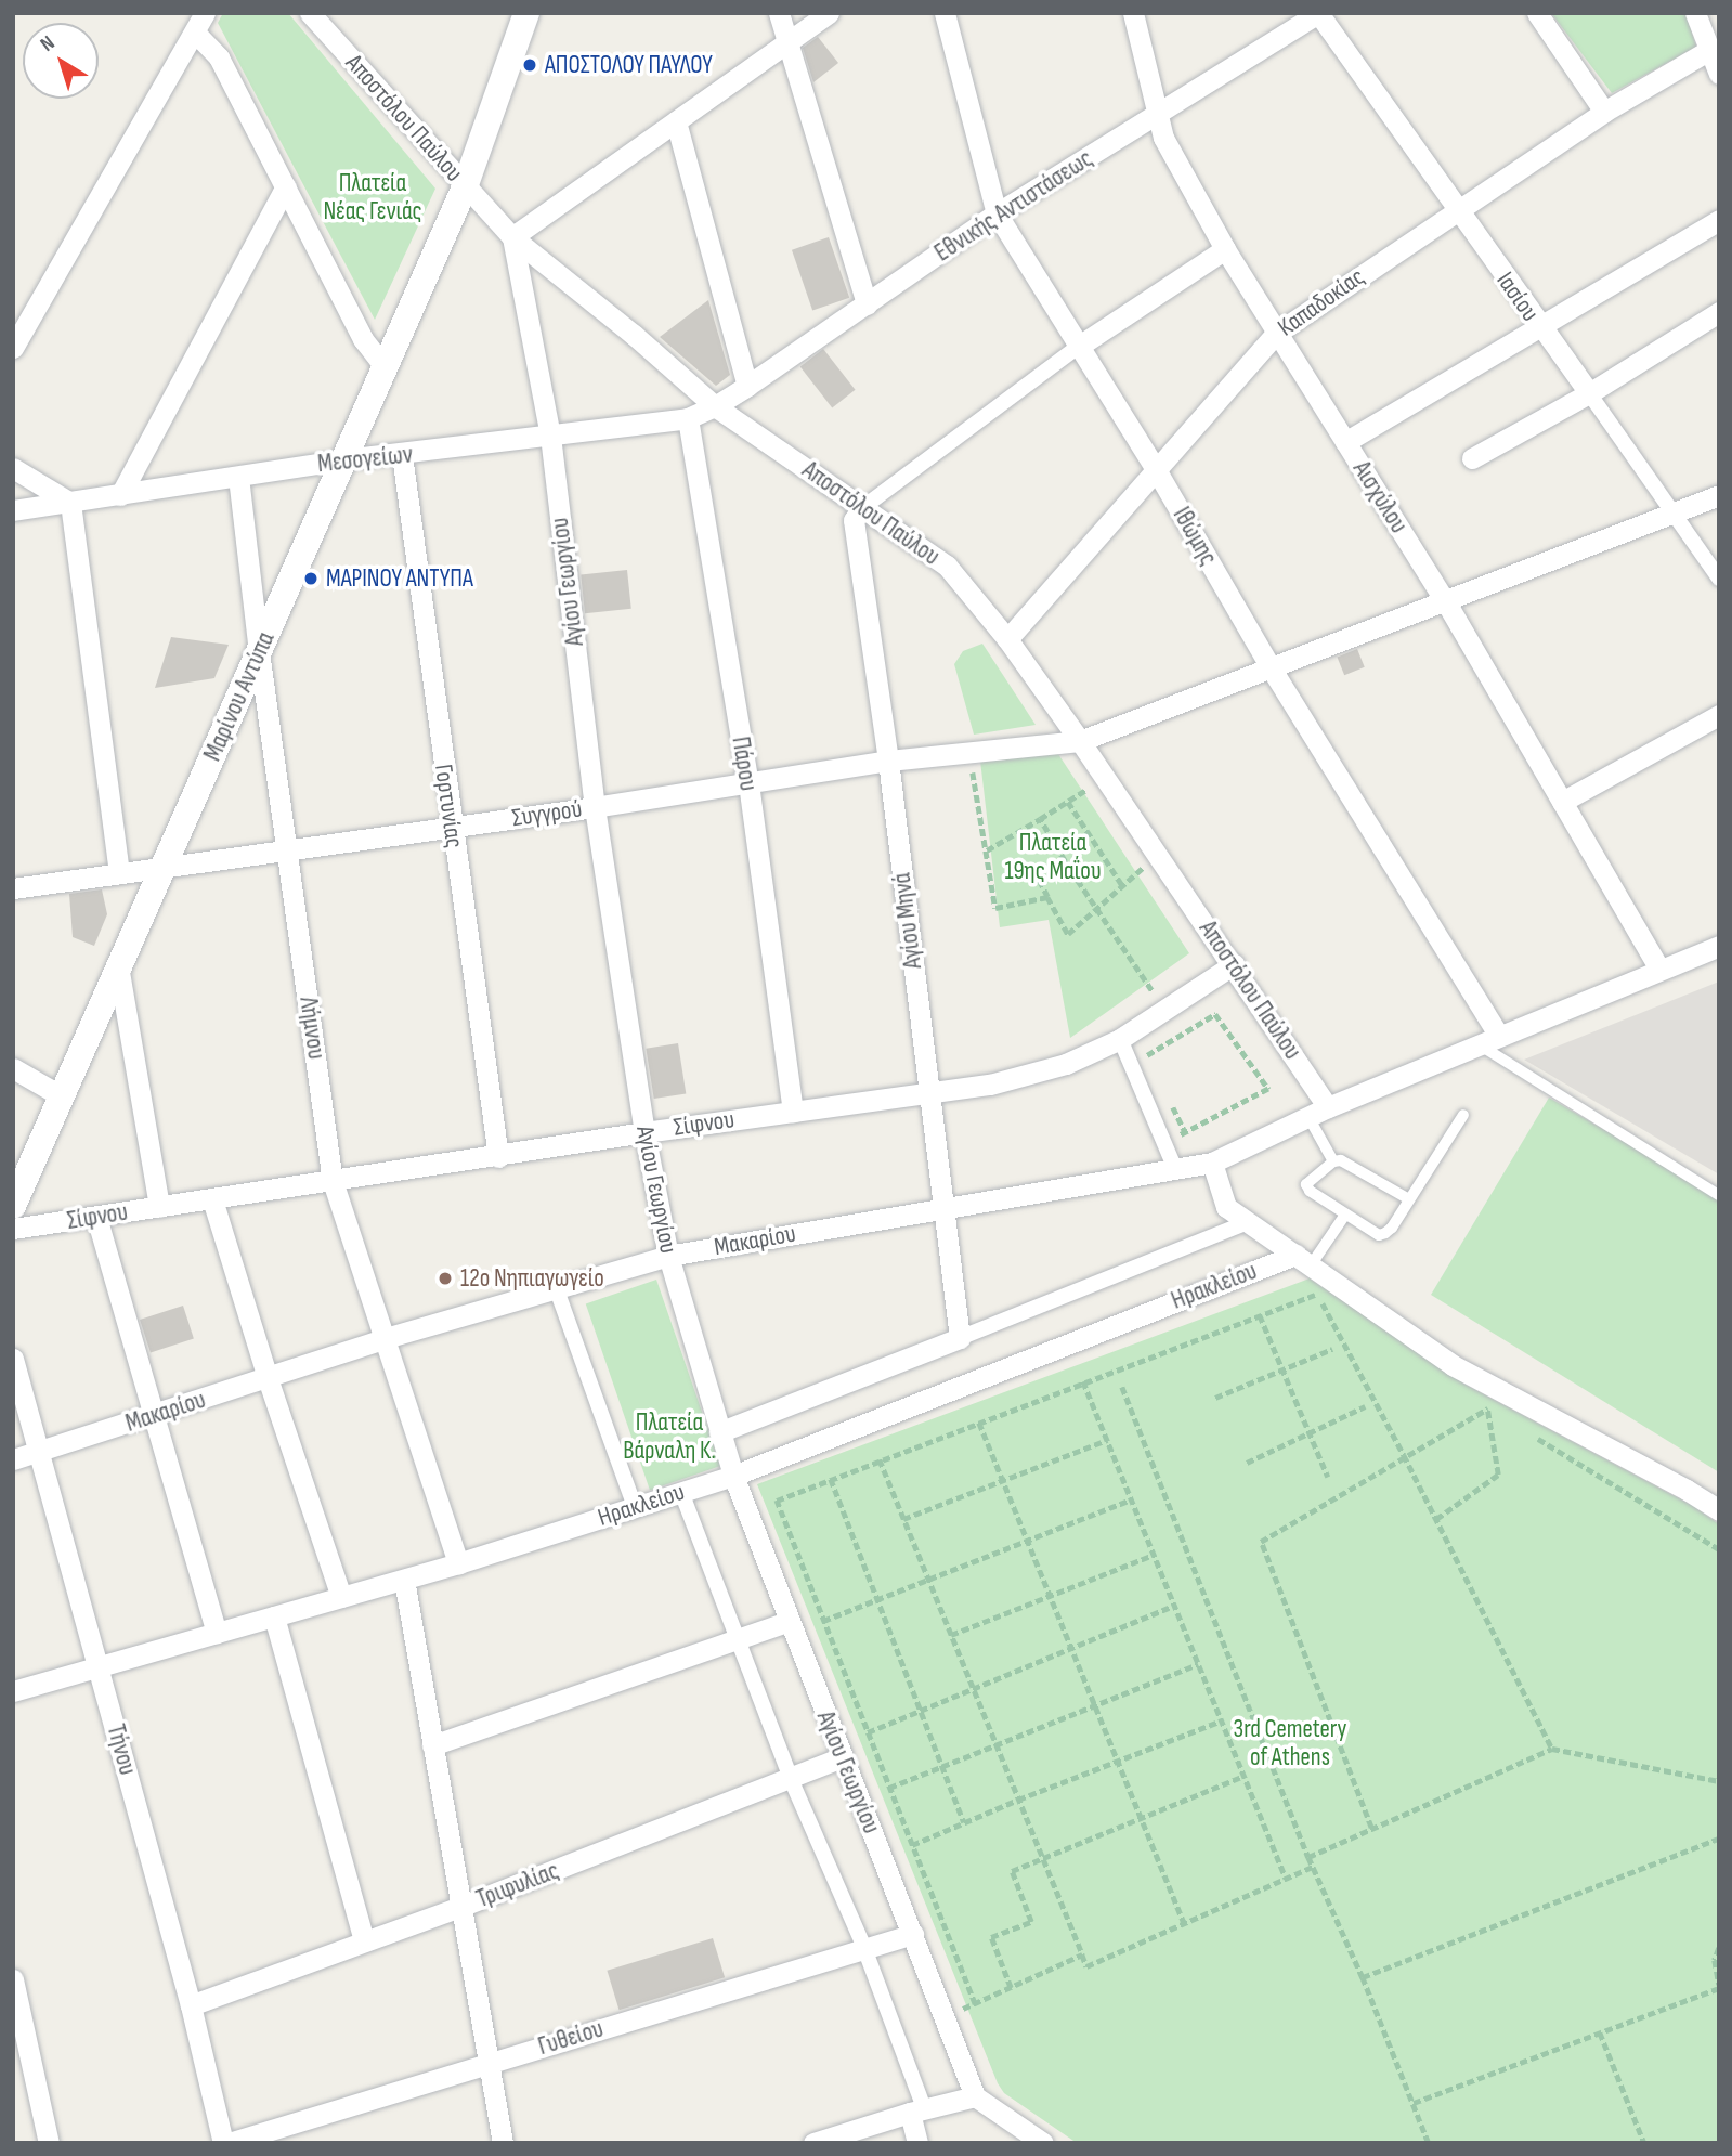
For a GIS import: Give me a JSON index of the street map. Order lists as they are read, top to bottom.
{
  "streets": {
    "street": [
      "Αποστόλου Παύλου",
      "Εθνικής Αντιστάσεως",
      "Ιασίου",
      "Καπαδοκίας",
      "Μεσογείων",
      "Αισχύλου",
      "Ιθώμης",
      "Αγίου Γεωργίου",
      "Μαρίνου Αντύπα",
      "Πάρου",
      "Γορτυνίας",
      "Συγγρού",
      "Αγίου Μηνά",
      "Λήμνου",
      "Σίφνου",
      "Μακαρίου",
      "Ηρακλείου",
      "Τήνου",
      "Τριφυλίας",
      "Γυθείου"
    ]
  },
  "crossings": [
    ["Αποστόλου Παύλου", "Εθνικής Αντιστάσεως"],
    ["Αποστόλου Παύλου", "Καπαδοκίας"],
    ["Αποστόλου Παύλου", "Μεσογείων"],
    ["Αποστόλου Παύλου", "Αγίου Γεωργίου"],
    ["Αποστόλου Παύλου", "Μαρίνου Αντύπα"],
    ["Αποστόλου Παύλου", "Συγγρού"],
    ["Αποστόλου Παύλου", "Αγίου Μηνά"],
    ["Αποστόλου Παύλου", "Σίφνου"],
    ["Αποστόλου Παύλου", "Μακαρίου"],
    ["Εθνικής Αντιστάσεως", "Ιασίου"],
    ["Εθνικής Αντιστάσεως", "Μεσογείων"],
    ["Εθνικής Αντιστάσεως", "Αισχύλου"],
    ["Εθνικής Αντιστάσεως", "Ιθώμης"],
    ["Ιασίου", "Καπαδοκίας"],
    ["Ιασίου", "Συγγρού"],
    ["Καπαδοκίας", "Αισχύλου"],
    ["Καπαδοκίας", "Ιθώμης"],
    ["Μεσογείων", "Αγίου Γεωργίου"],
    ["Μεσογείων", "Μαρίνου Αντύπα"],
    ["Μεσογείων", "Πάρου"],
    ["Μεσογείων", "Γορτυνίας"],
    ["Μεσογείων", "Λήμνου"],
    ["Αισχύλου", "Συγγρού"],
    ["Αισχύλου", "Μακαρίου"],
    ["Ιθώμης", "Συγγρού"],
    ["Ιθώμης", "Μακαρίου"],
    ["Αγίου Γεωργίου", "Συγγρού"],
    ["Αγίου Γεωργίου", "Σίφνου"],
    ["Αγίου Γεωργίου", "Μακαρίου"],
    ["Αγίου Γεωργίου", "Ηρακλείου"],
    ["Αγίου Γεωργίου", "Τριφυλίας"],
    ["Αγίου Γεωργίου", "Γυθείου"],
    ["Μαρίνου Αντύπα", "Συγγρού"],
    ["Μαρίνου Αντύπα", "Λήμνου"],
    ["Πάρου", "Συγγρού"],
    ["Πάρου", "Σίφνου"],
    ["Γορτυνίας", "Συγγρού"],
    ["Γορτυνίας", "Σίφνου"],
    ["Συγγρού", "Αγίου Μηνά"],
    ["Συγγρού", "Λήμνου"],
    ["Αγίου Μηνά", "Σίφνου"],
    ["Αγίου Μηνά", "Μακαρίου"],
    ["Λήμνου", "Σίφνου"],
    ["Λήμνου", "Μακαρίου"],
    ["Λήμνου", "Ηρακλείου"],
    ["Μακαρίου", "Τήνου"],
    ["Ηρακλείου", "Τήνου"],
    ["Τήνου", "Τριφυλίας"]
  ],
  "parks": [
    "Πλατεία Νέας Γενιάς",
    "Πλατεία 19ης Μαΐου",
    "Πλατεία Βάρναλη Κ.",
    "3rd Cemetery of Athens"
  ],
  "places": ["ΑΠΟΣΤΟΛΟΥ ΠΑΥΛΟΥ", "ΜΑΡΙΝΟΥ ΑΝΤΥΠΑ", "12ο Νηπιαγωγείο"],
  "north": "top left"
}
